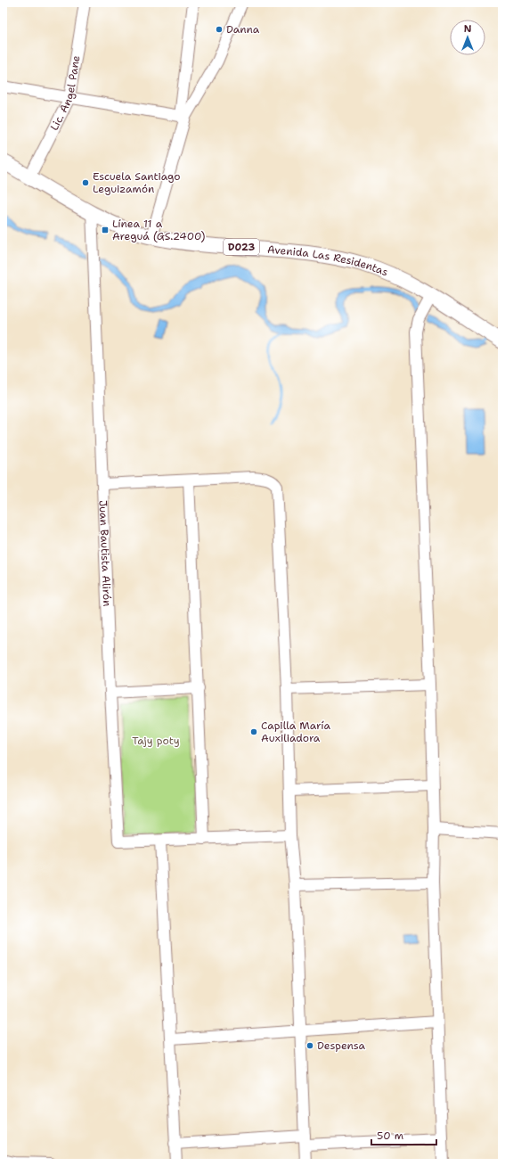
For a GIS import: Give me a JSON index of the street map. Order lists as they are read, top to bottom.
{
  "streets": {
    "main road": ["D023", "Avenida Las Residentas"],
    "street": ["Lic. Angel Pane", "Juan Bautista Alirón"]
  },
  "crossings": [
    ["Lic. Angel Pane", "Avenida Las Residentas"],
    ["Avenida Las Residentas", "Juan Bautista Alirón"]
  ],
  "parks": ["Tajy poty"],
  "places": {
    "other": [
      "Danna",
      "Escuela Santiago Leguizamón",
      "Capilla María Auxiliadora",
      "Despensa"
    ],
    "transit": ["Línea 11 a Areguá (GS.2400)"]
  },
  "scale_bar": "50 m",
  "north": "top"
}
